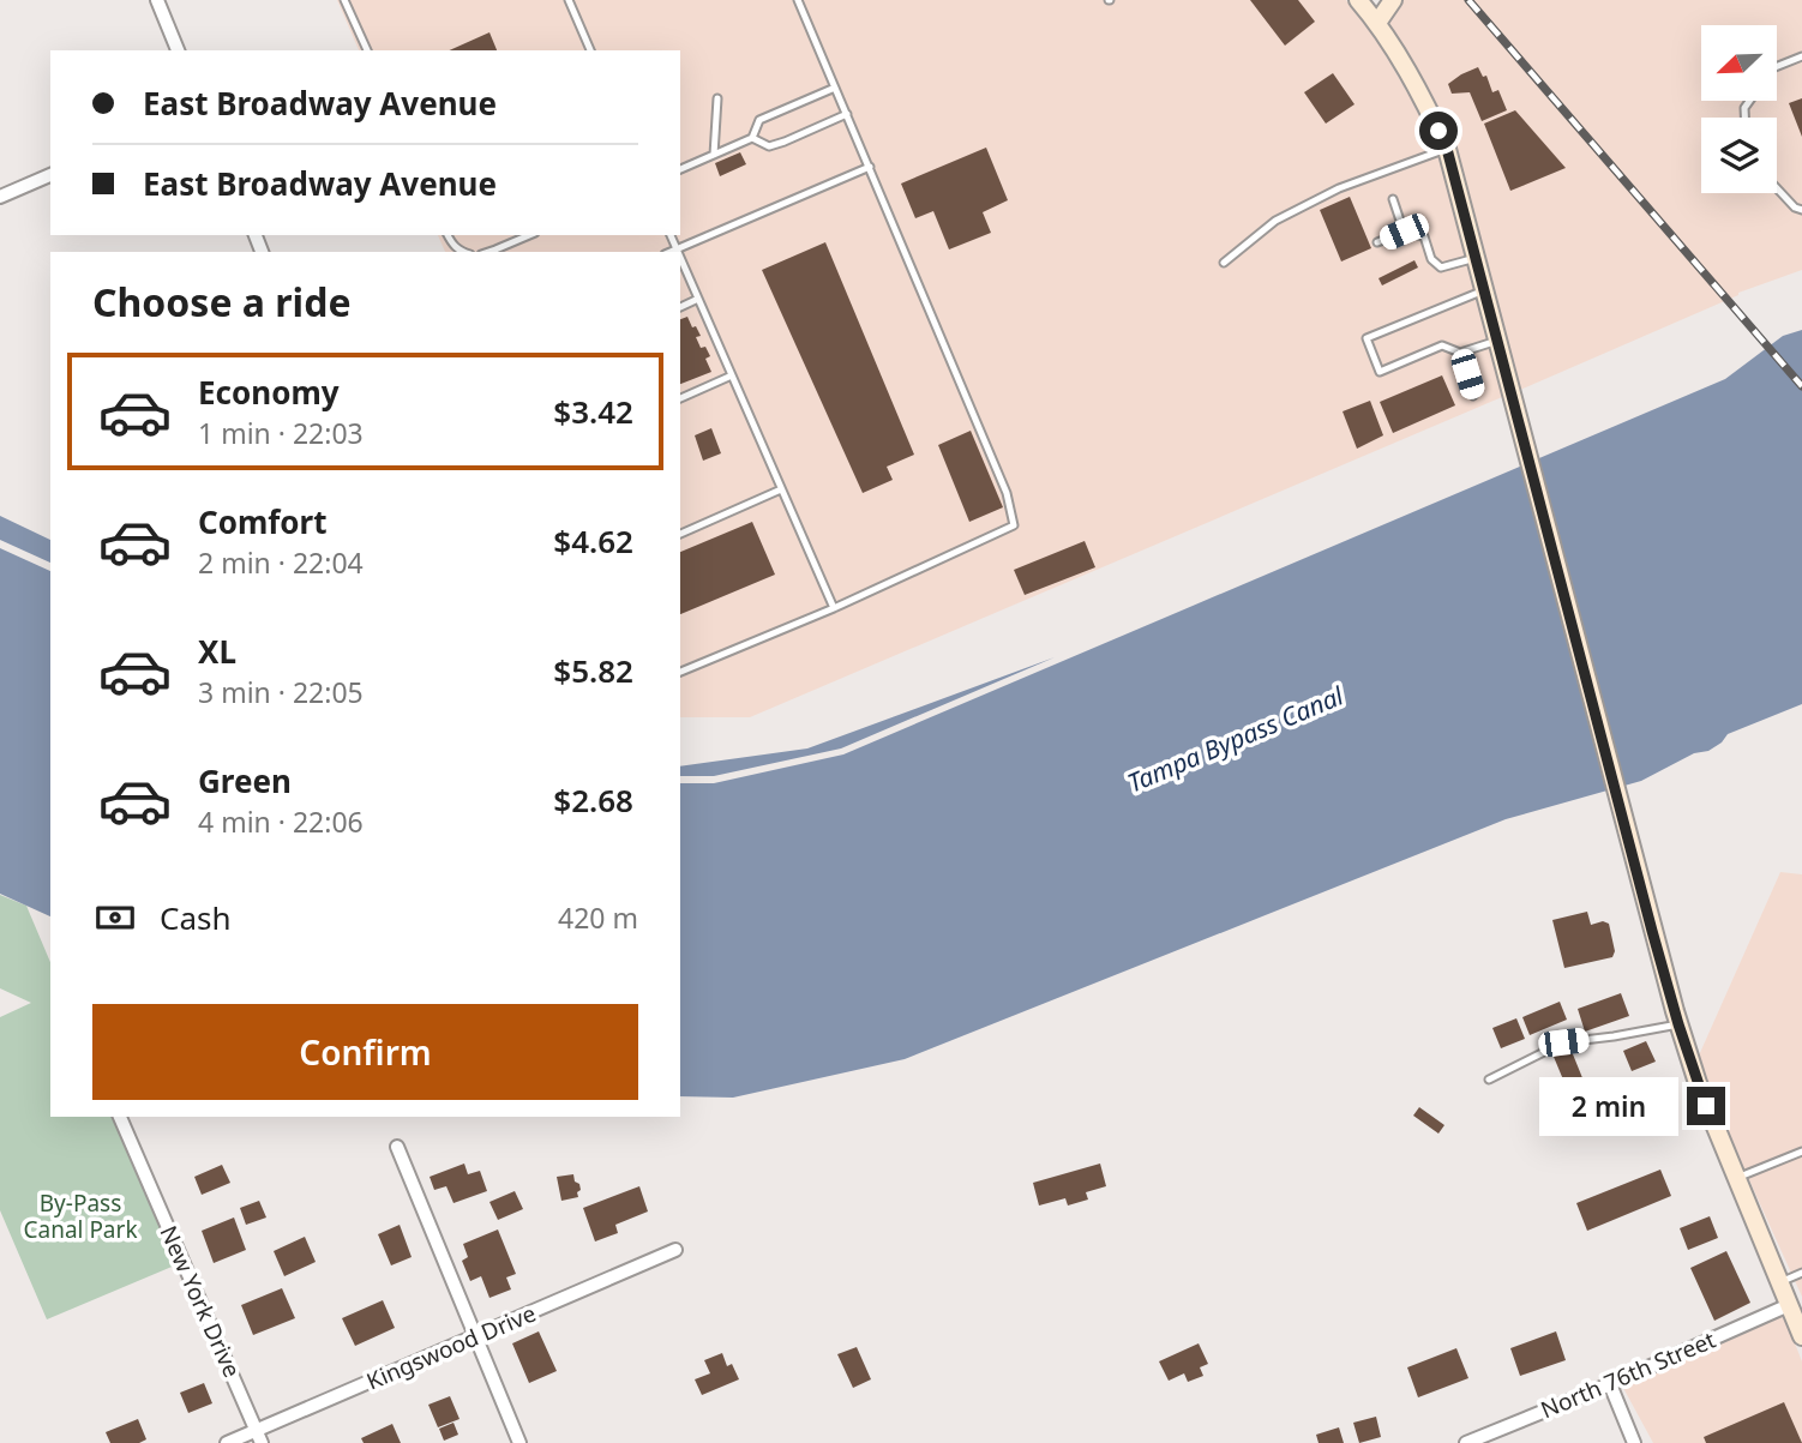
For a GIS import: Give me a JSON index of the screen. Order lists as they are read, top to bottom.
{
  "streets": {
    "street": ["New York Drive", "Kingswood Drive", "North 76th Street"]
  },
  "crossings": [
    ["New York Drive", "Kingswood Drive"]
  ],
  "water": ["Tampa Bypass Canal"],
  "parks": ["By-Pass Canal Park"],
  "north": "bottom left",
  "page": {
    "banner": ["East Broadway Avenue", "East Broadway Avenue"],
    "heading": "Choose a ride",
    "list": [
      {
        "name": "Economy",
        "note": "1 min · 22:03",
        "value": "$3.42"
      },
      {
        "name": "Comfort",
        "note": "2 min · 22:04",
        "value": "$4.62"
      },
      {
        "name": "XL",
        "note": "3 min · 22:05",
        "value": "$5.82"
      },
      {
        "name": "Green",
        "note": "4 min · 22:06",
        "value": "$2.68"
      }
    ],
    "pay": ["Cash", "420 m"],
    "buttons": "Confirm",
    "bubble": "2 min"
  }
}
